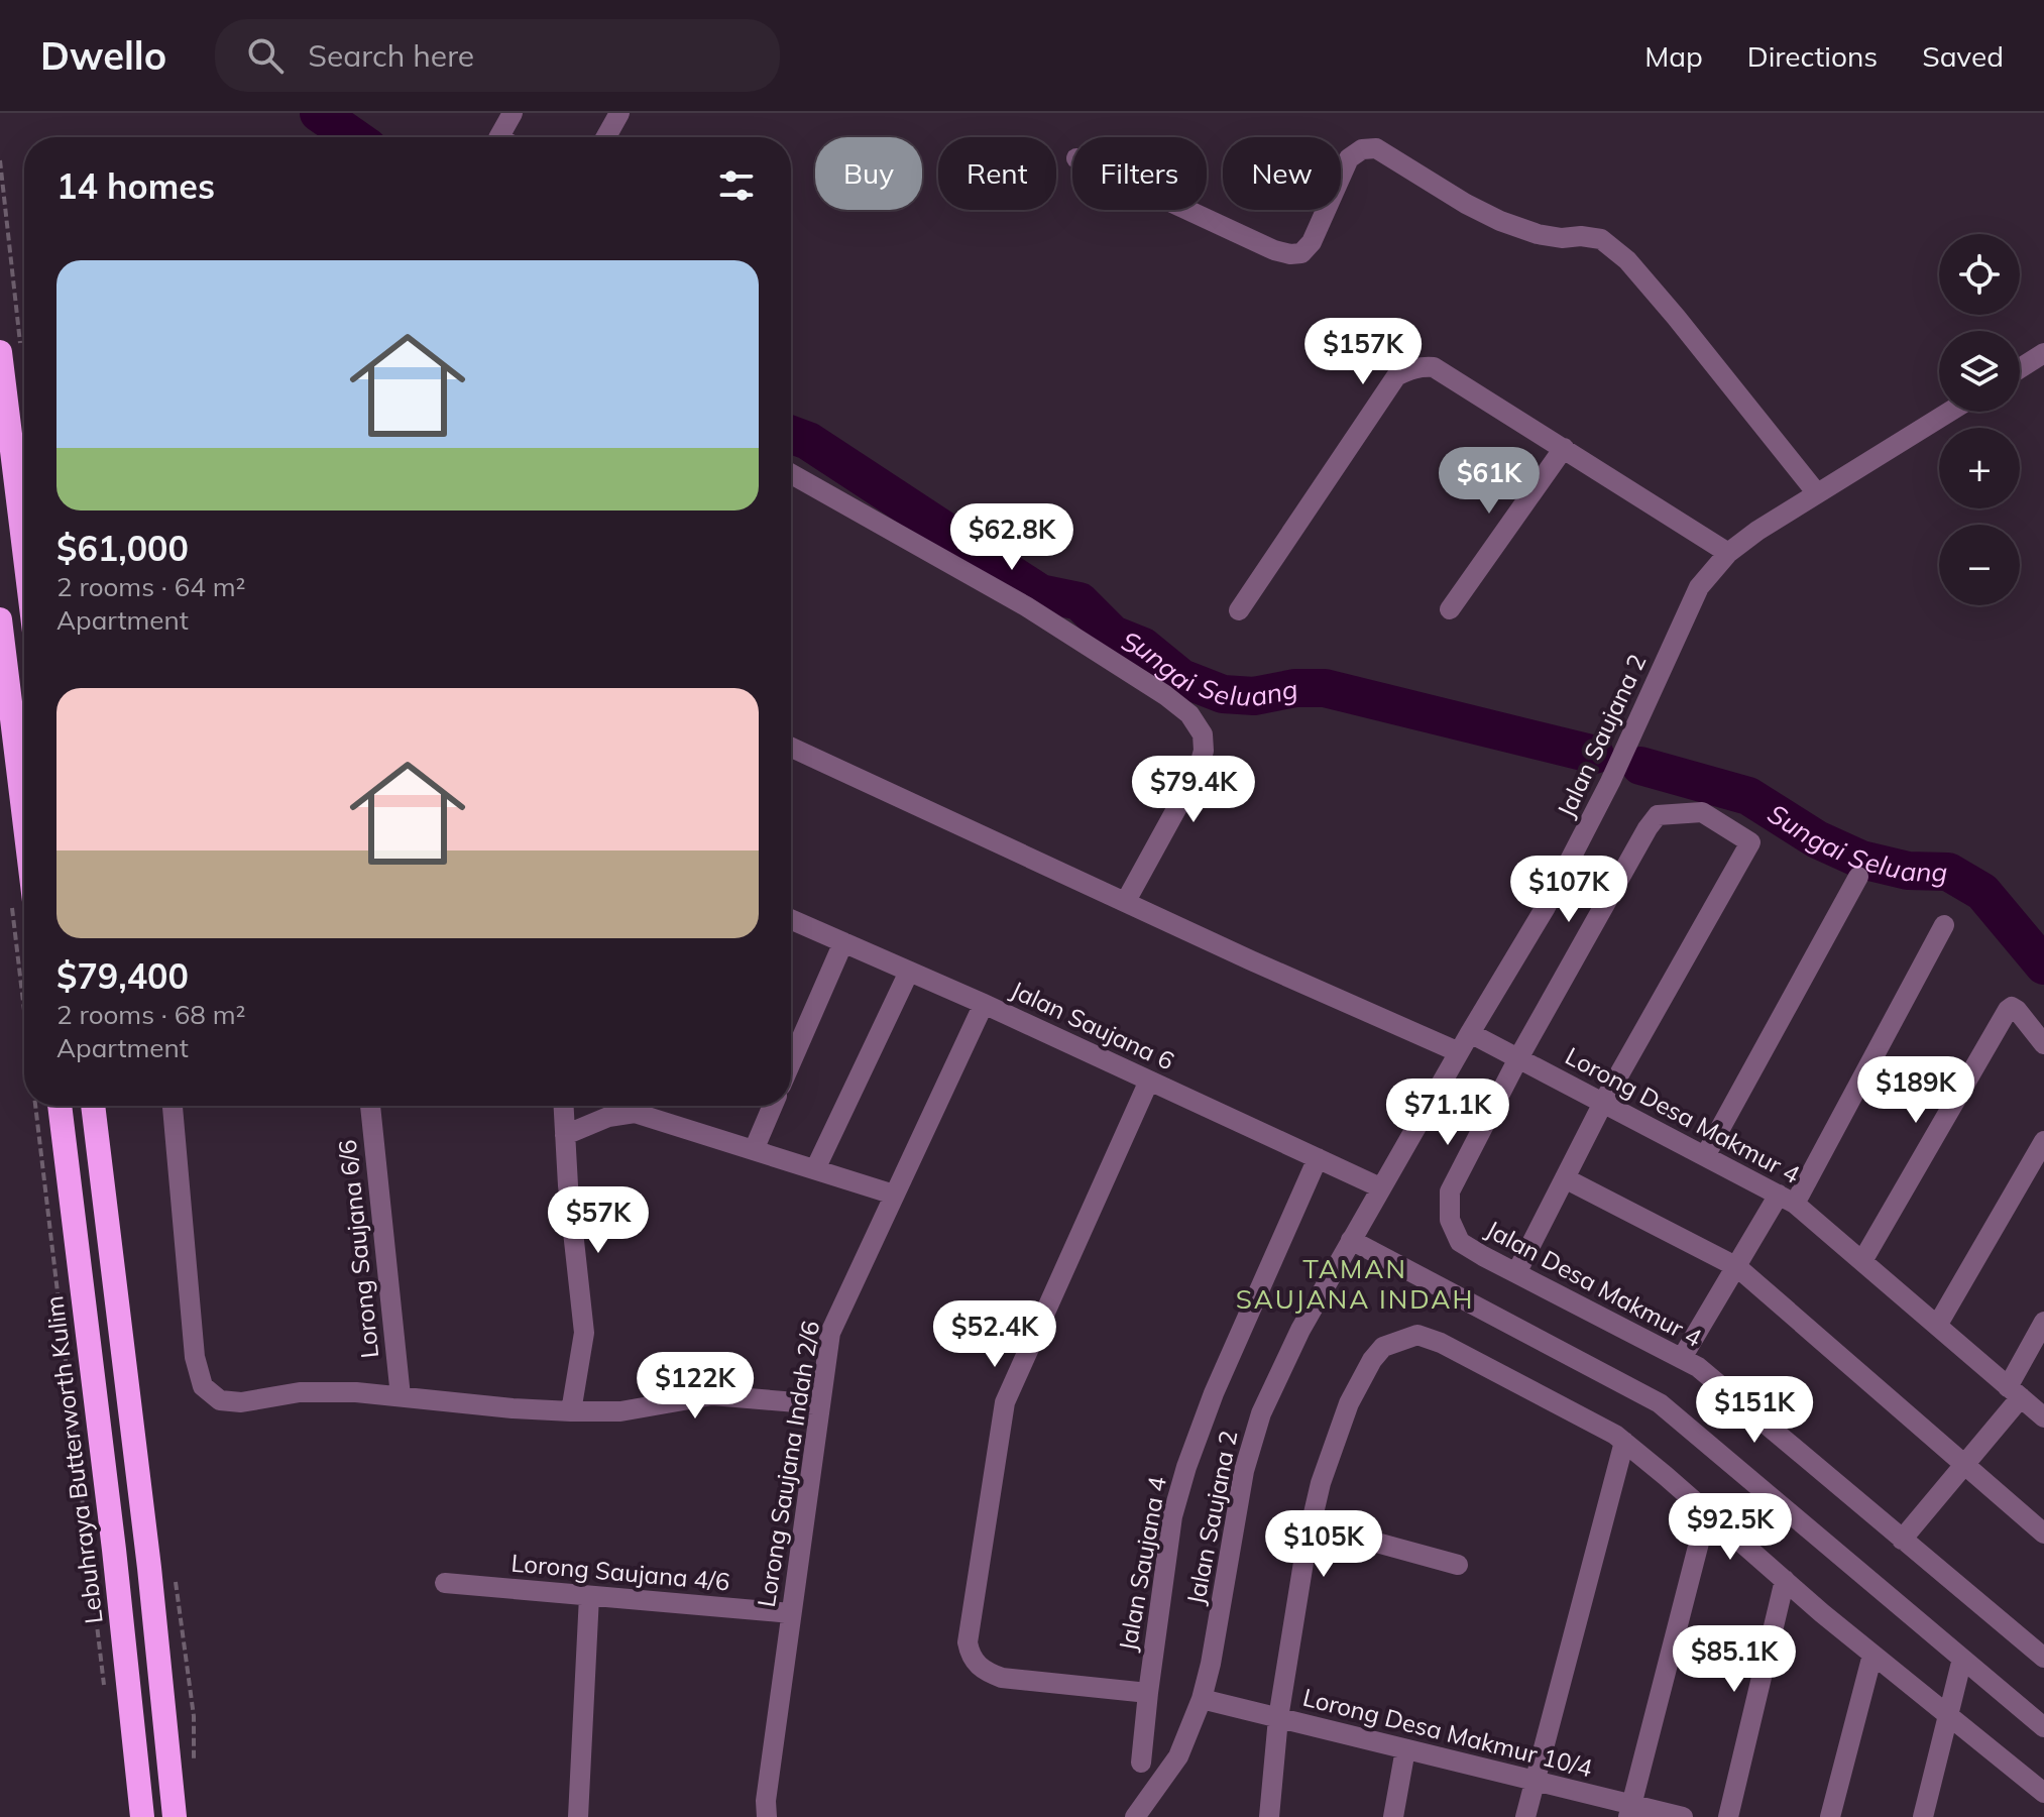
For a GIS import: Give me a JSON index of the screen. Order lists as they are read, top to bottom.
{
  "streets": {
    "highway": ["Lebuhraya Butterworth Kulim"],
    "street": [
      "Jalan Saujana 2",
      "Jalan Saujana 6",
      "Lorong Desa Makmur 4",
      "Lorong Saujana 6/6",
      "Jalan Desa Makmur 4",
      "Lorong Saujana Indah 2/6",
      "Jalan Saujana 4",
      "Lorong Saujana 4/6",
      "Lorong Desa Makmur 10/4"
    ]
  },
  "crossings": [
    ["Jalan Saujana 2", "Jalan Saujana 6"],
    ["Jalan Saujana 2", "Lorong Desa Makmur 4"],
    ["Jalan Saujana 2", "Lorong Desa Makmur 10/4"],
    ["Jalan Saujana 6", "Lorong Saujana Indah 2/6"],
    ["Jalan Saujana 6", "Jalan Saujana 4"],
    ["Lorong Desa Makmur 4", "Jalan Desa Makmur 4"],
    ["Lorong Saujana Indah 2/6", "Lorong Saujana 4/6"]
  ],
  "districts": ["TAMAN SAUJANA INDAH"],
  "water": ["Sungai Seluang"],
  "page": {
    "header": "Dwello",
    "search": "Search here",
    "nav": ["Map", "Directions", "Saved"],
    "chip": [
      "Buy",
      "Rent",
      "Filters",
      "New"
    ],
    "heading": "14 homes",
    "map_buttons": ["+", "−"],
    "list": [
      {
        "name": "$61,000",
        "note": "2 rooms · 64 m² · Apartment"
      },
      {
        "name": "$79,400",
        "note": "2 rooms · 68 m² · Apartment"
      }
    ],
    "price": [
      "$157K",
      "$61K",
      "$62.8K",
      "$79.4K",
      "$107K",
      "$189K",
      "$71.1K",
      "$57K",
      "$52.4K",
      "$122K",
      "$151K",
      "$92.5K",
      "$105K",
      "$85.1K"
    ]
  }
}
